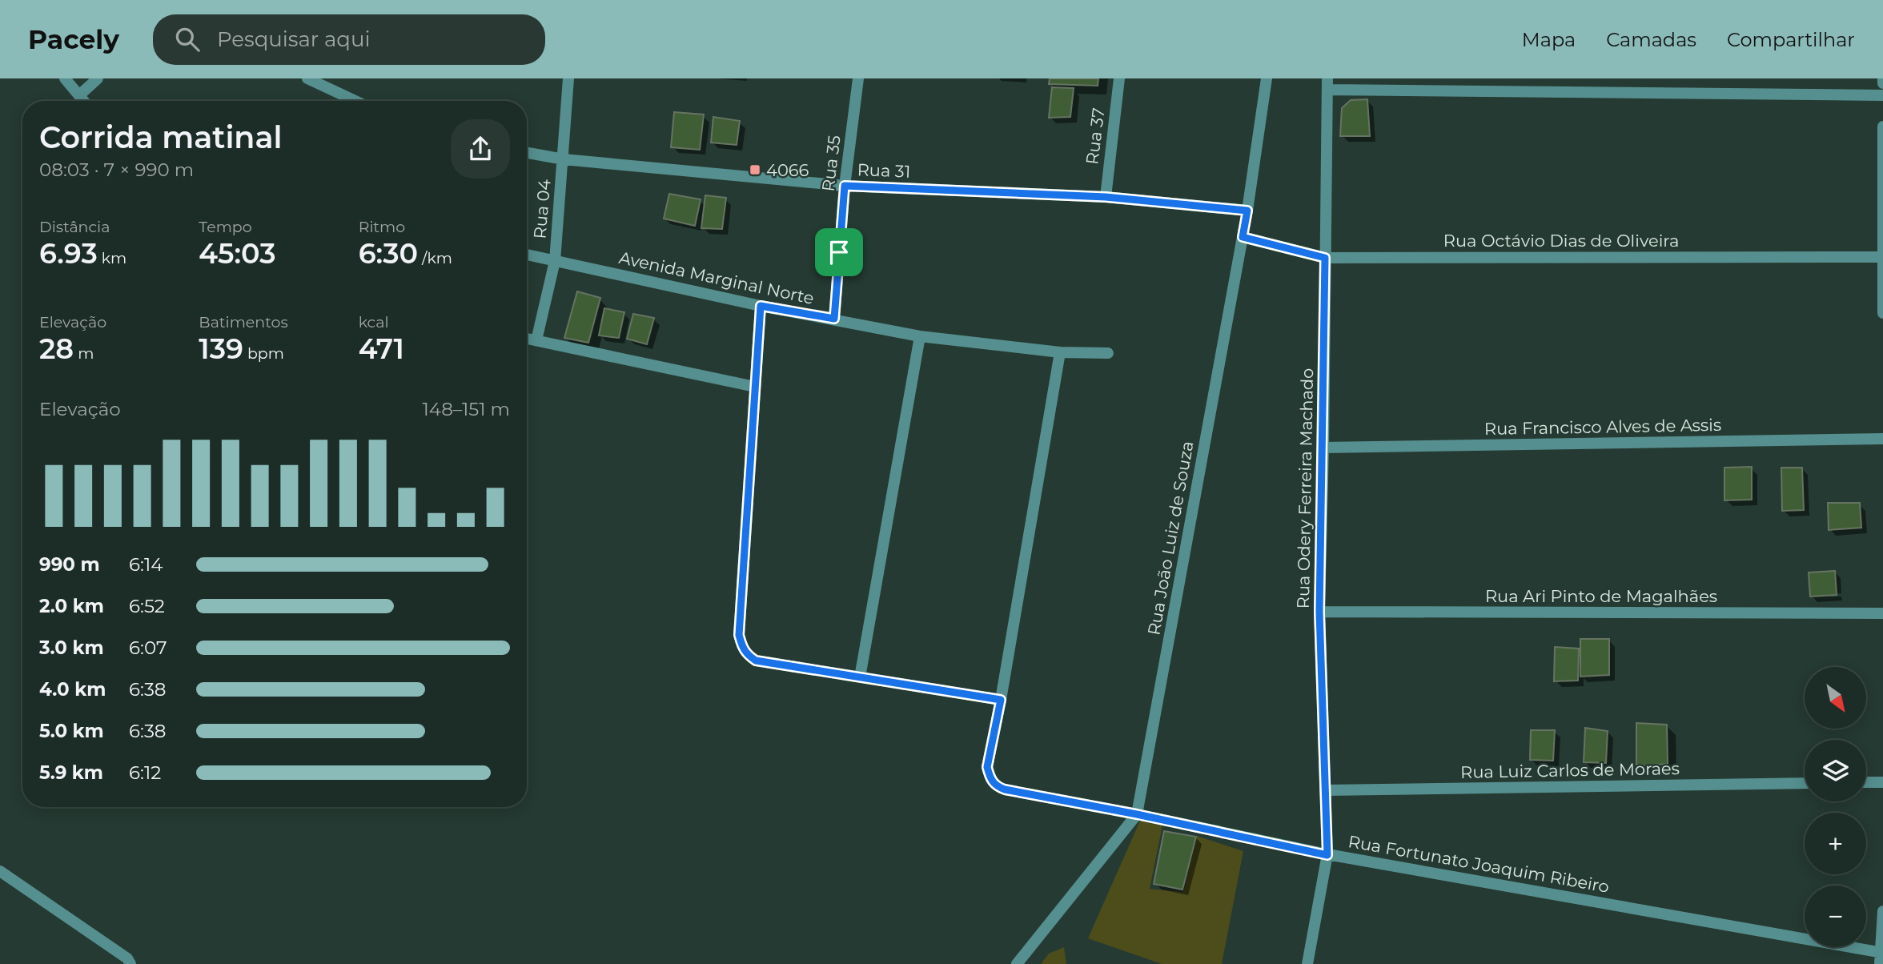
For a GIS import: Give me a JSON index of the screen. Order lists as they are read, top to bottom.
{
  "streets": {
    "street": [
      "Rua 37",
      "Rua 35",
      "Rua 31",
      "Rua 04",
      "Rua Octávio Dias de Oliveira",
      "Avenida Marginal Norte",
      "Rua Francisco Alves de Assis",
      "Rua Odery Ferreira Machado",
      "Rua João Luiz de Souza",
      "Rua Ari Pinto de Magalhães",
      "Rua Luiz Carlos de Moraes",
      "Rua Fortunato Joaquim Ribeiro"
    ]
  },
  "crossings": [
    ["Rua 37", "Rua 31"],
    ["Rua 35", "Rua 31"],
    ["Rua 35", "Avenida Marginal Norte"],
    ["Rua 31", "Rua 04"],
    ["Rua 31", "Rua João Luiz de Souza"],
    ["Rua 04", "Avenida Marginal Norte"],
    ["Rua Octávio Dias de Oliveira", "Rua Odery Ferreira Machado"],
    ["Rua Octávio Dias de Oliveira", "Rua João Luiz de Souza"],
    ["Rua Francisco Alves de Assis", "Rua Odery Ferreira Machado"],
    ["Rua Odery Ferreira Machado", "Rua Ari Pinto de Magalhães"],
    ["Rua Odery Ferreira Machado", "Rua Luiz Carlos de Moraes"],
    ["Rua Odery Ferreira Machado", "Rua Fortunato Joaquim Ribeiro"],
    ["Rua João Luiz de Souza", "Rua Fortunato Joaquim Ribeiro"]
  ],
  "places": {
    "transit": ["4066"]
  },
  "north": "bottom right",
  "page": {
    "header": "Pacely",
    "search": "Pesquisar aqui",
    "nav": ["Mapa", "Camadas", "Compartilhar"],
    "heading": ["Corrida matinal", "08:03 · 7 × 990 m"],
    "stats": [
      ["Distância", "6.93 km"],
      ["Tempo", "45:03"],
      ["Ritmo", "6:30 /km"],
      ["Elevação", "28 m"],
      ["Batimentos", "139 bpm"],
      ["kcal", "471"]
    ],
    "chart": ["Elevação", "148–151 m"],
    "list": [
      {
        "name": "990 m",
        "note": "6:14"
      },
      {
        "name": "2.0 km",
        "note": "6:52"
      },
      {
        "name": "3.0 km",
        "note": "6:07"
      },
      {
        "name": "4.0 km",
        "note": "6:38"
      },
      {
        "name": "5.0 km",
        "note": "6:38"
      },
      {
        "name": "5.9 km",
        "note": "6:12"
      }
    ],
    "map_buttons": ["+", "−"]
  }
}
